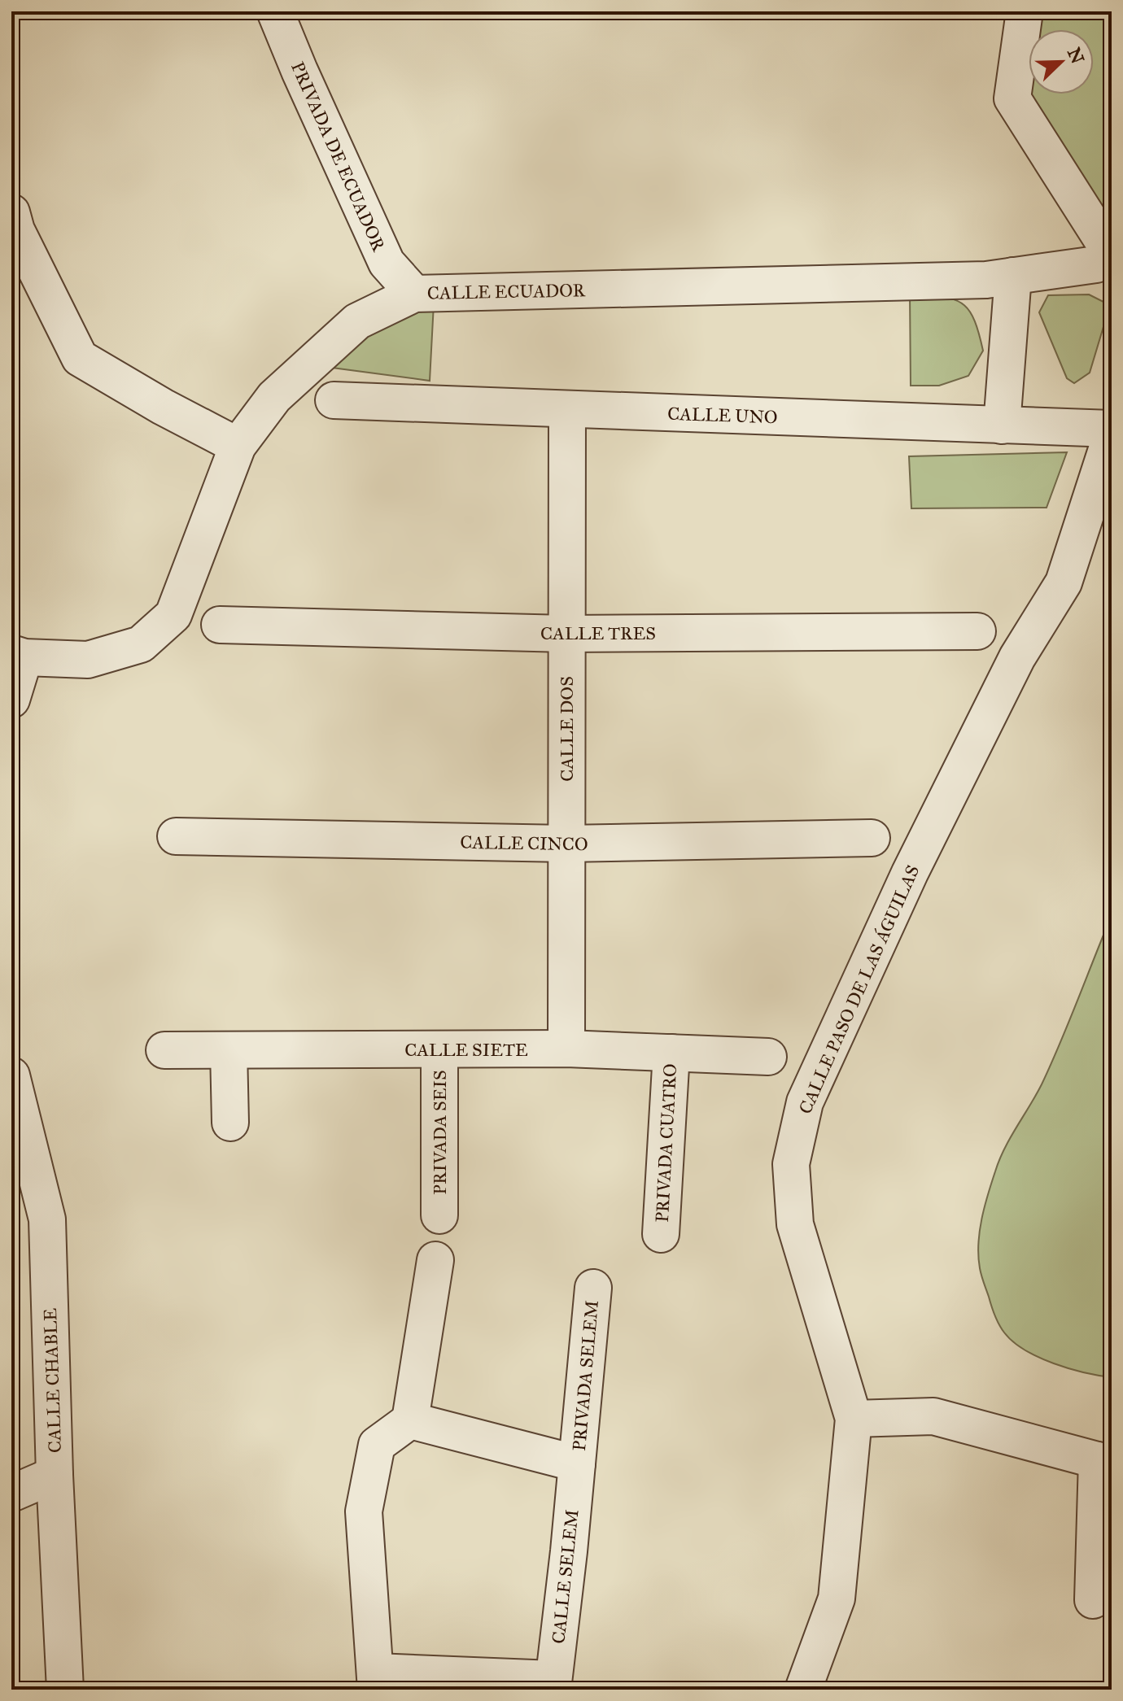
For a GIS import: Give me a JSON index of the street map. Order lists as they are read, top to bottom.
{
  "streets": {
    "street": [
      "PRIVADA DE ECUADOR",
      "CALLE ECUADOR",
      "CALLE UNO",
      "CALLE TRES",
      "CALLE DOS",
      "CALLE CINCO",
      "CALLE PASO DE LAS ÁGUILAS",
      "CALLE SIETE",
      "PRIVADA SEIS",
      "PRIVADA CUATRO",
      "PRIVADA SELEM",
      "CALLE CHABLE",
      "CALLE SELEM"
    ]
  },
  "crossings": [
    ["PRIVADA DE ECUADOR", "CALLE ECUADOR"],
    ["CALLE UNO", "CALLE DOS"],
    ["CALLE TRES", "CALLE DOS"],
    ["CALLE DOS", "CALLE CINCO"],
    ["CALLE DOS", "CALLE SIETE"],
    ["CALLE SIETE", "PRIVADA SEIS"],
    ["CALLE SIETE", "PRIVADA CUATRO"],
    ["PRIVADA SELEM", "CALLE SELEM"]
  ],
  "north": "top right"
}
